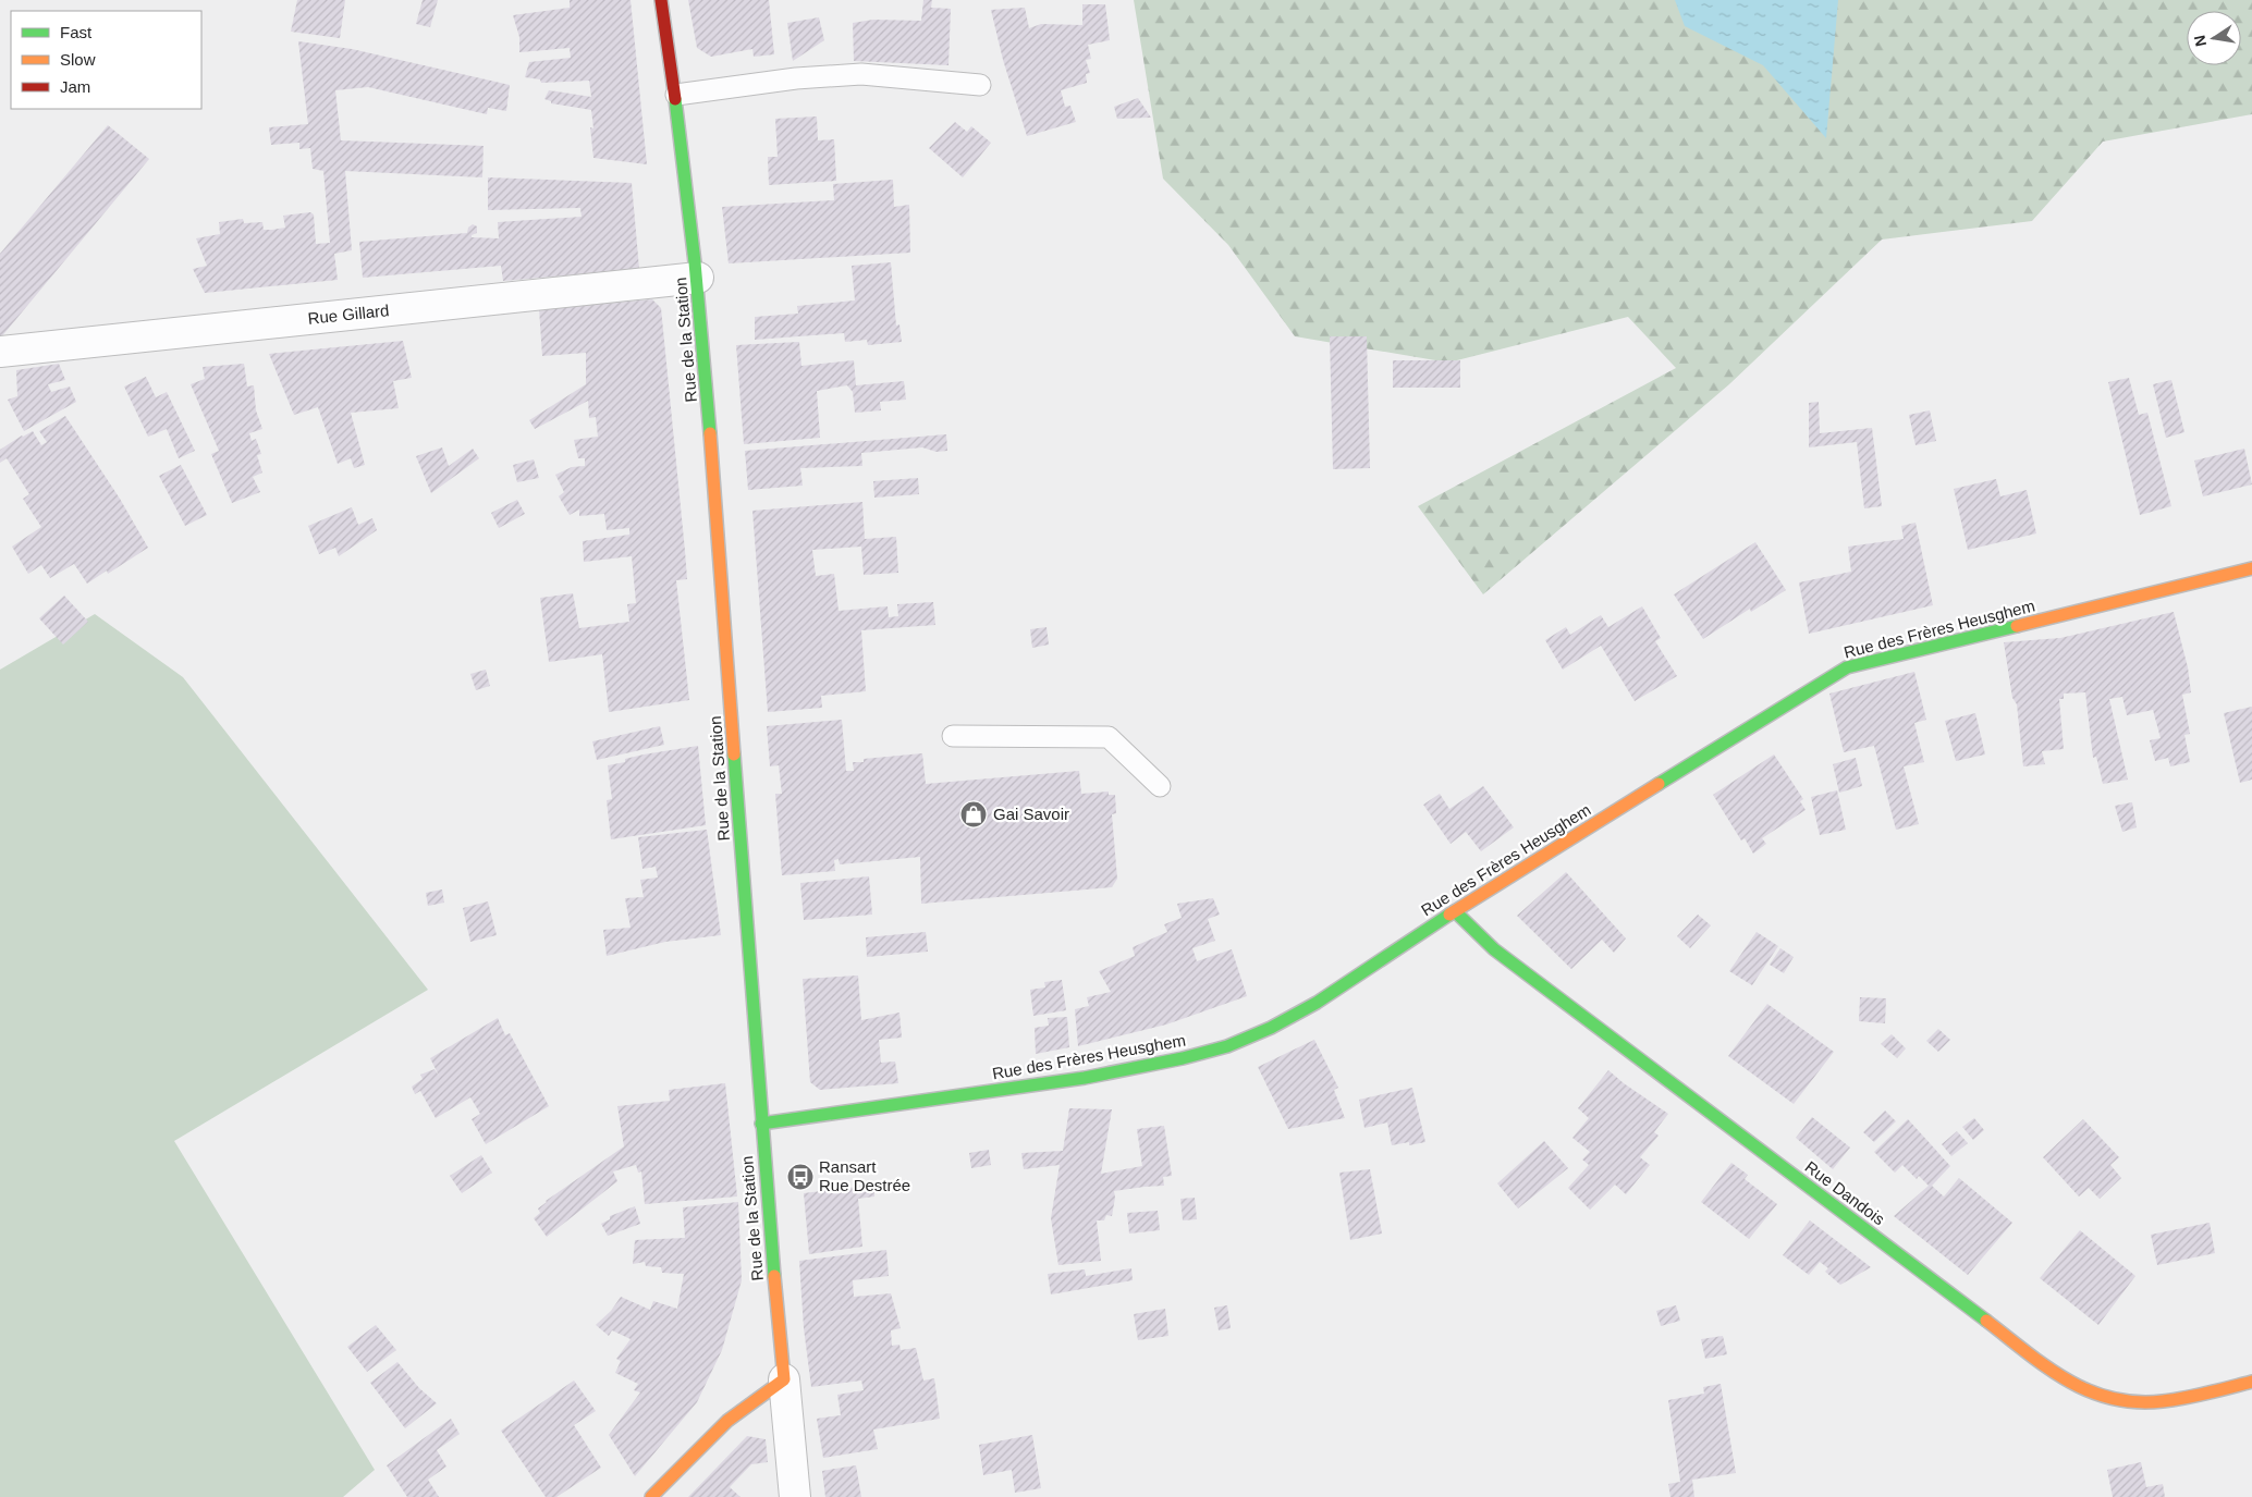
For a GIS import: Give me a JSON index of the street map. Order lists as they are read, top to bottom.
{
  "streets": {
    "street": [
      "Rue Gillard",
      "Rue de la Station",
      "Rue des Frères Heusghem",
      "Rue Dandois"
    ]
  },
  "crossings": [
    ["Rue Gillard", "Rue de la Station"],
    ["Rue de la Station", "Rue des Frères Heusghem"],
    ["Rue des Frères Heusghem", "Rue Dandois"]
  ],
  "places": {
    "shop": ["Gai Savoir"],
    "bus stop": ["Ransart Rue Destrée"]
  },
  "legend": ["Fast", "Slow", "Jam"],
  "north": "left"
}
